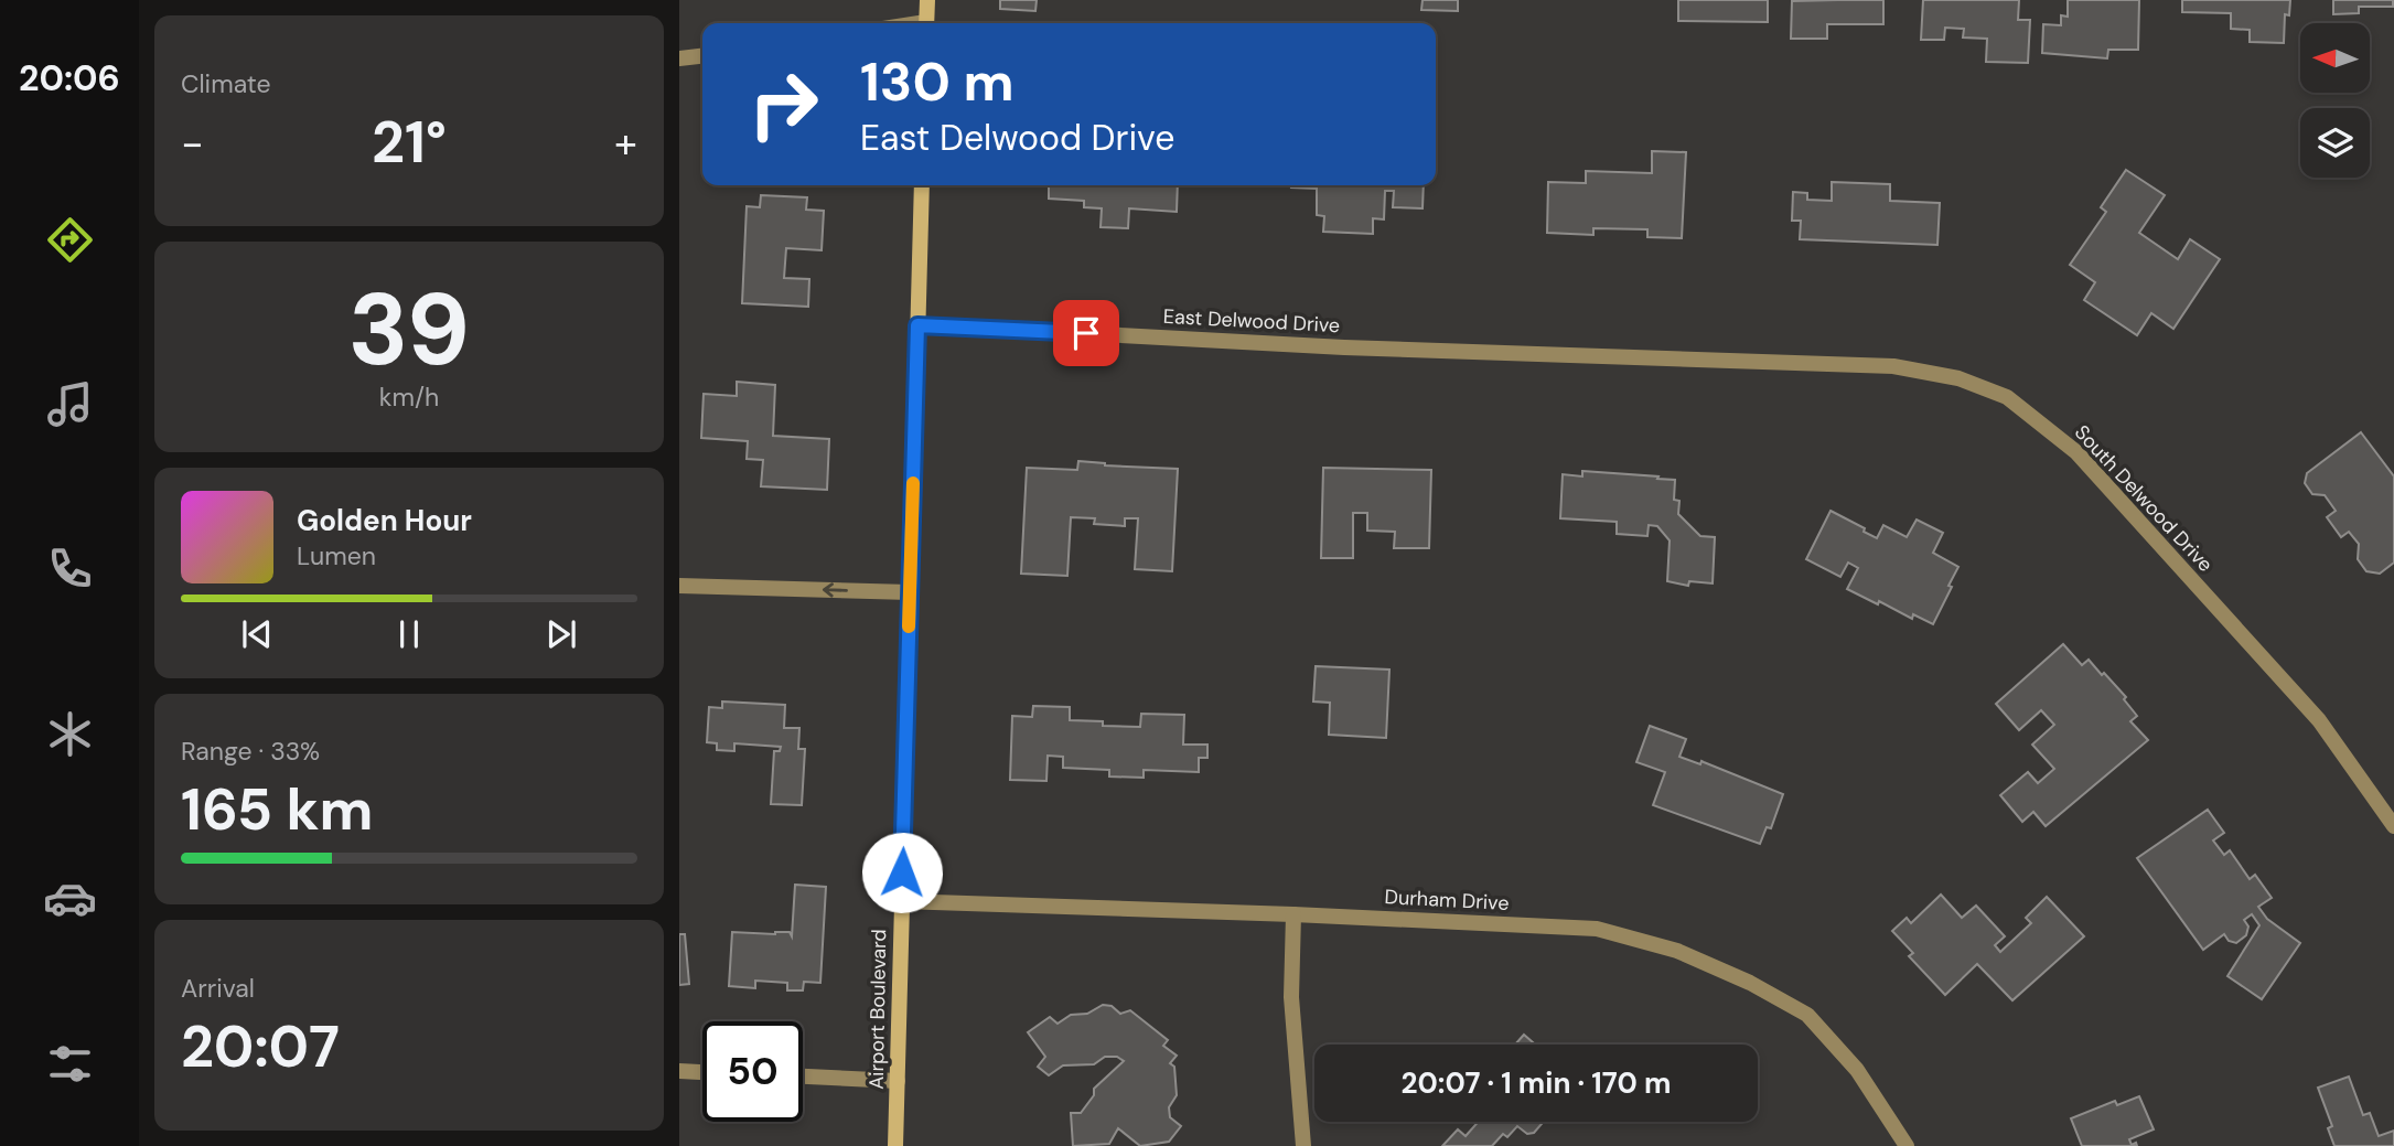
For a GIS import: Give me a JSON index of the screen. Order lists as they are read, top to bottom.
{
  "streets": {
    "main road": ["Airport Boulevard"],
    "street": ["East Delwood Drive", "South Delwood Drive", "Durham Drive"]
  },
  "crossings": [
    ["East Delwood Drive", "South Delwood Drive"],
    ["East Delwood Drive", "Airport Boulevard"],
    ["Durham Drive", "Airport Boulevard"]
  ],
  "north": "left",
  "page": {
    "tabs": "20:06",
    "tile": [
      "Climate",
      ["39", "km/h"],
      ["Range · 33%", "165 km"],
      ["Arrival", "20:07"]
    ],
    "turn": ["130 m", "East Delwood Drive"],
    "heat": ["−", "21°", "+"],
    "song": ["Golden Hour", "Lumen"],
    "limit": "50",
    "trip": "20:07 · 1 min · 170 m"
  }
}
